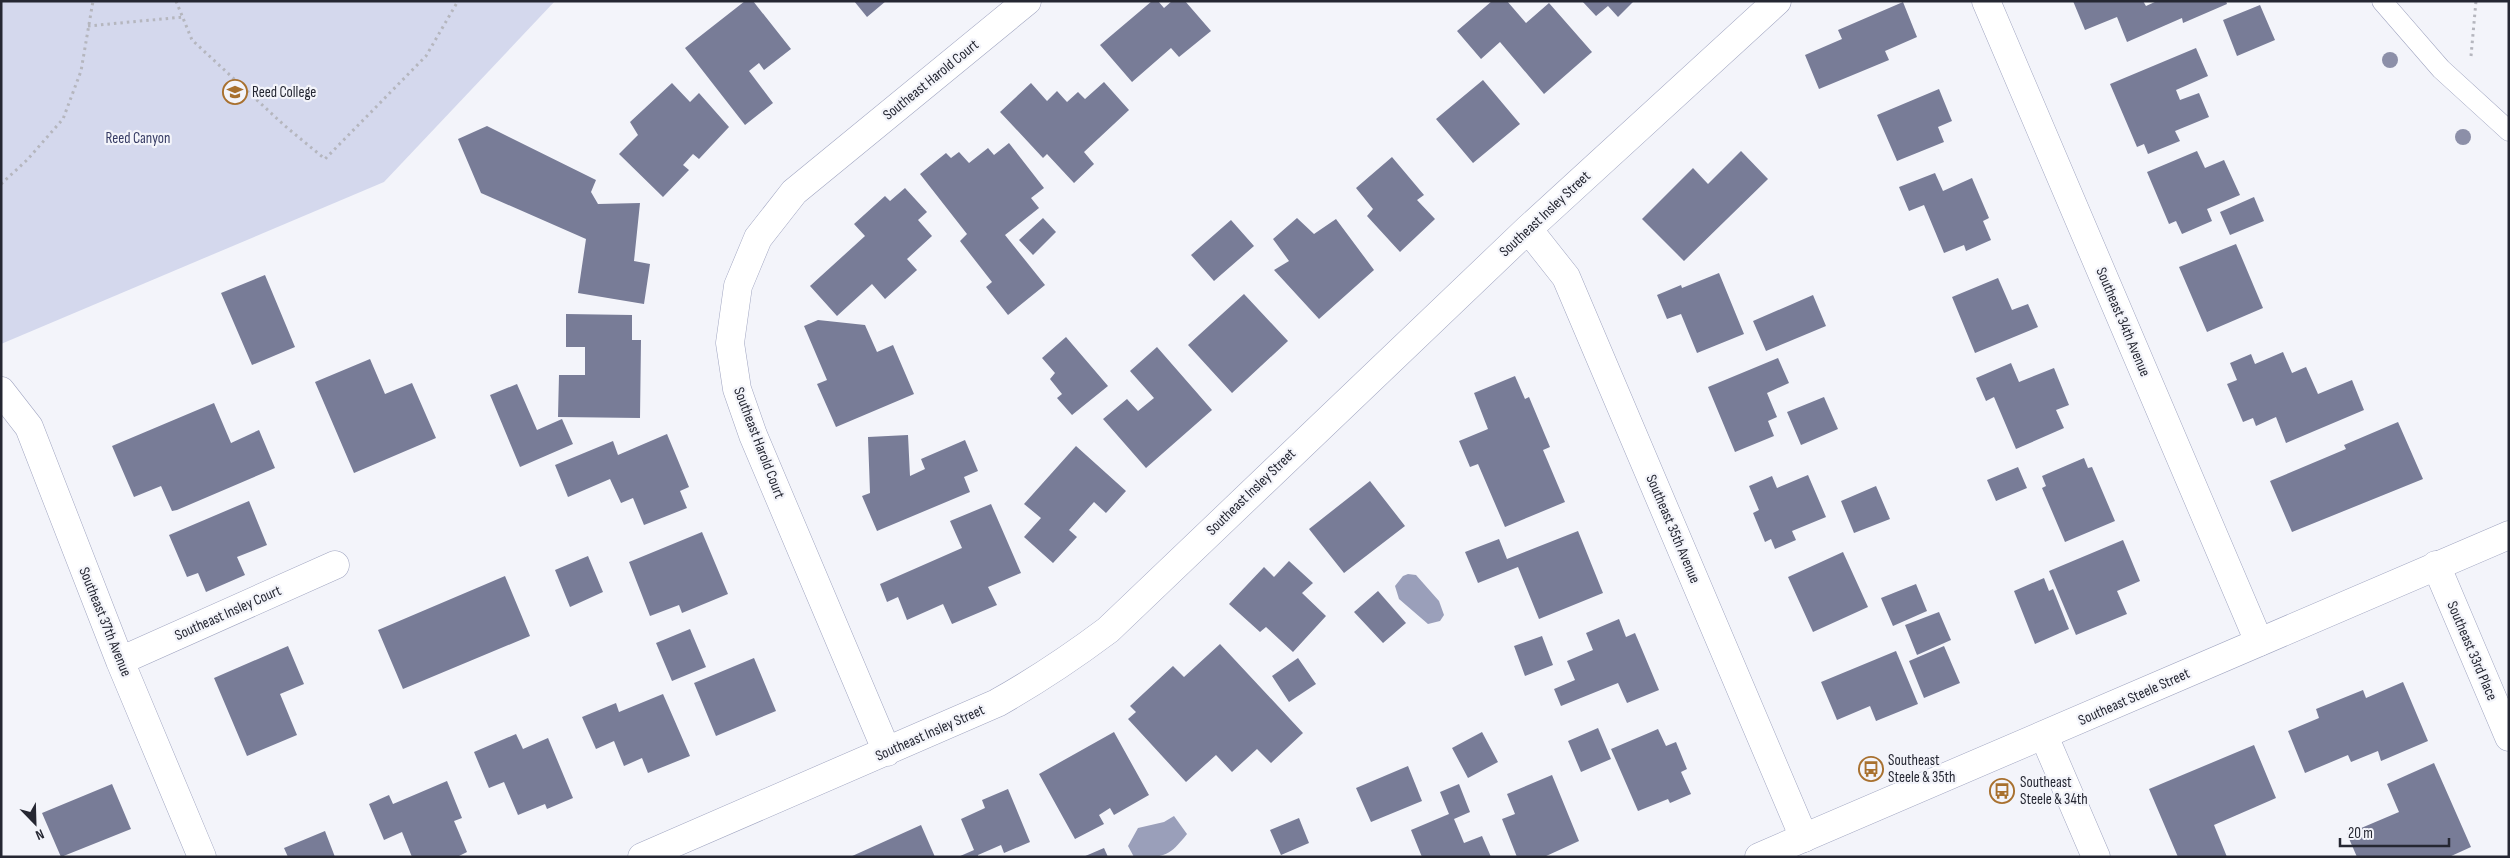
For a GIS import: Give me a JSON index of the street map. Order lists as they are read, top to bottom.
{
  "streets": {
    "street": [
      "Southeast Harold Court",
      "Southeast Insley Street",
      "Southeast 34th Avenue",
      "Southeast 35th Avenue",
      "Southeast Insley Court",
      "Southeast 37th Avenue",
      "Southeast 33rd Place",
      "Southeast Steele Street"
    ]
  },
  "crossings": [
    ["Southeast Harold Court", "Southeast Insley Street"],
    ["Southeast Insley Street", "Southeast 35th Avenue"],
    ["Southeast 34th Avenue", "Southeast Steele Street"],
    ["Southeast 35th Avenue", "Southeast Steele Street"],
    ["Southeast Insley Court", "Southeast 37th Avenue"],
    ["Southeast 33rd Place", "Southeast Steele Street"]
  ],
  "parks": ["Reed Canyon"],
  "places": {
    "school or university": ["Reed College"],
    "bus stop": ["Southeast Steele & 35th", "Southeast Steele & 34th"]
  },
  "scale_bar": "20 m",
  "north": "bottom right"
}
